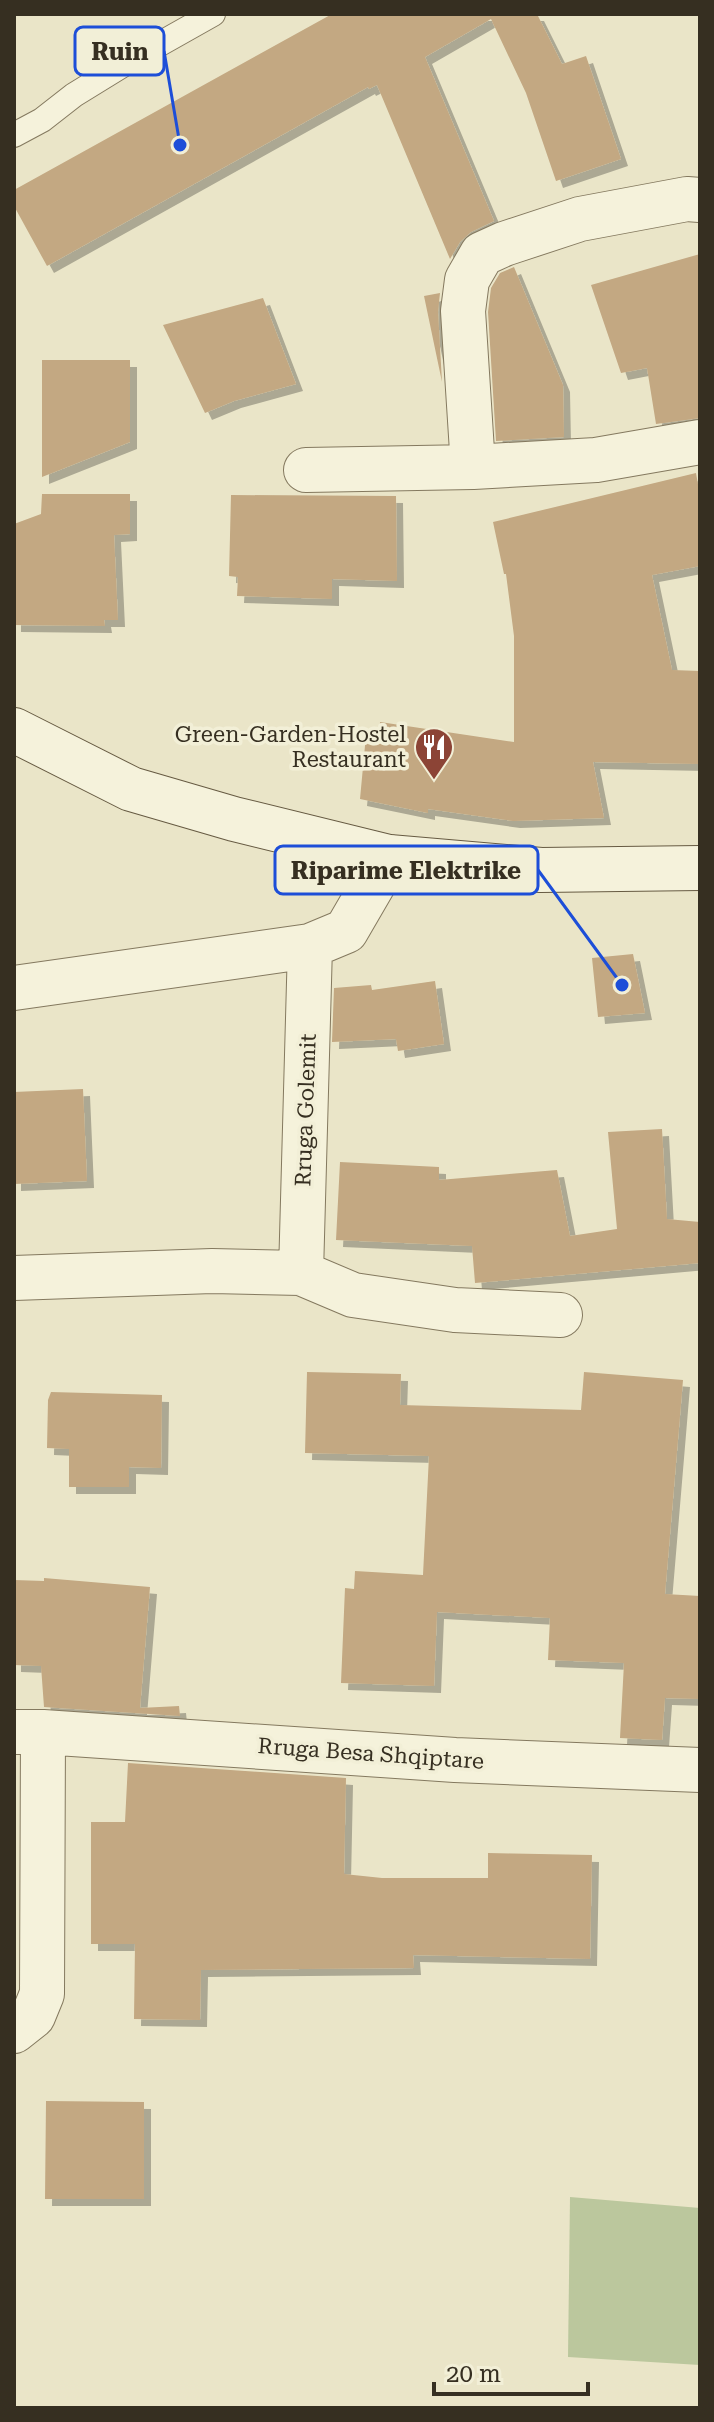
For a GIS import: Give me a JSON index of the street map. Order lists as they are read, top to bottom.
{
  "streets": {
    "street": ["Rruga Golemit", "Rruga Besa Shqiptare"]
  },
  "places": {
    "other": ["Ruin", "Riparime Elektrike"],
    "restaurant": ["Green-Garden-Hostel Restaurant"]
  },
  "scale_bar": "20 m"
}
